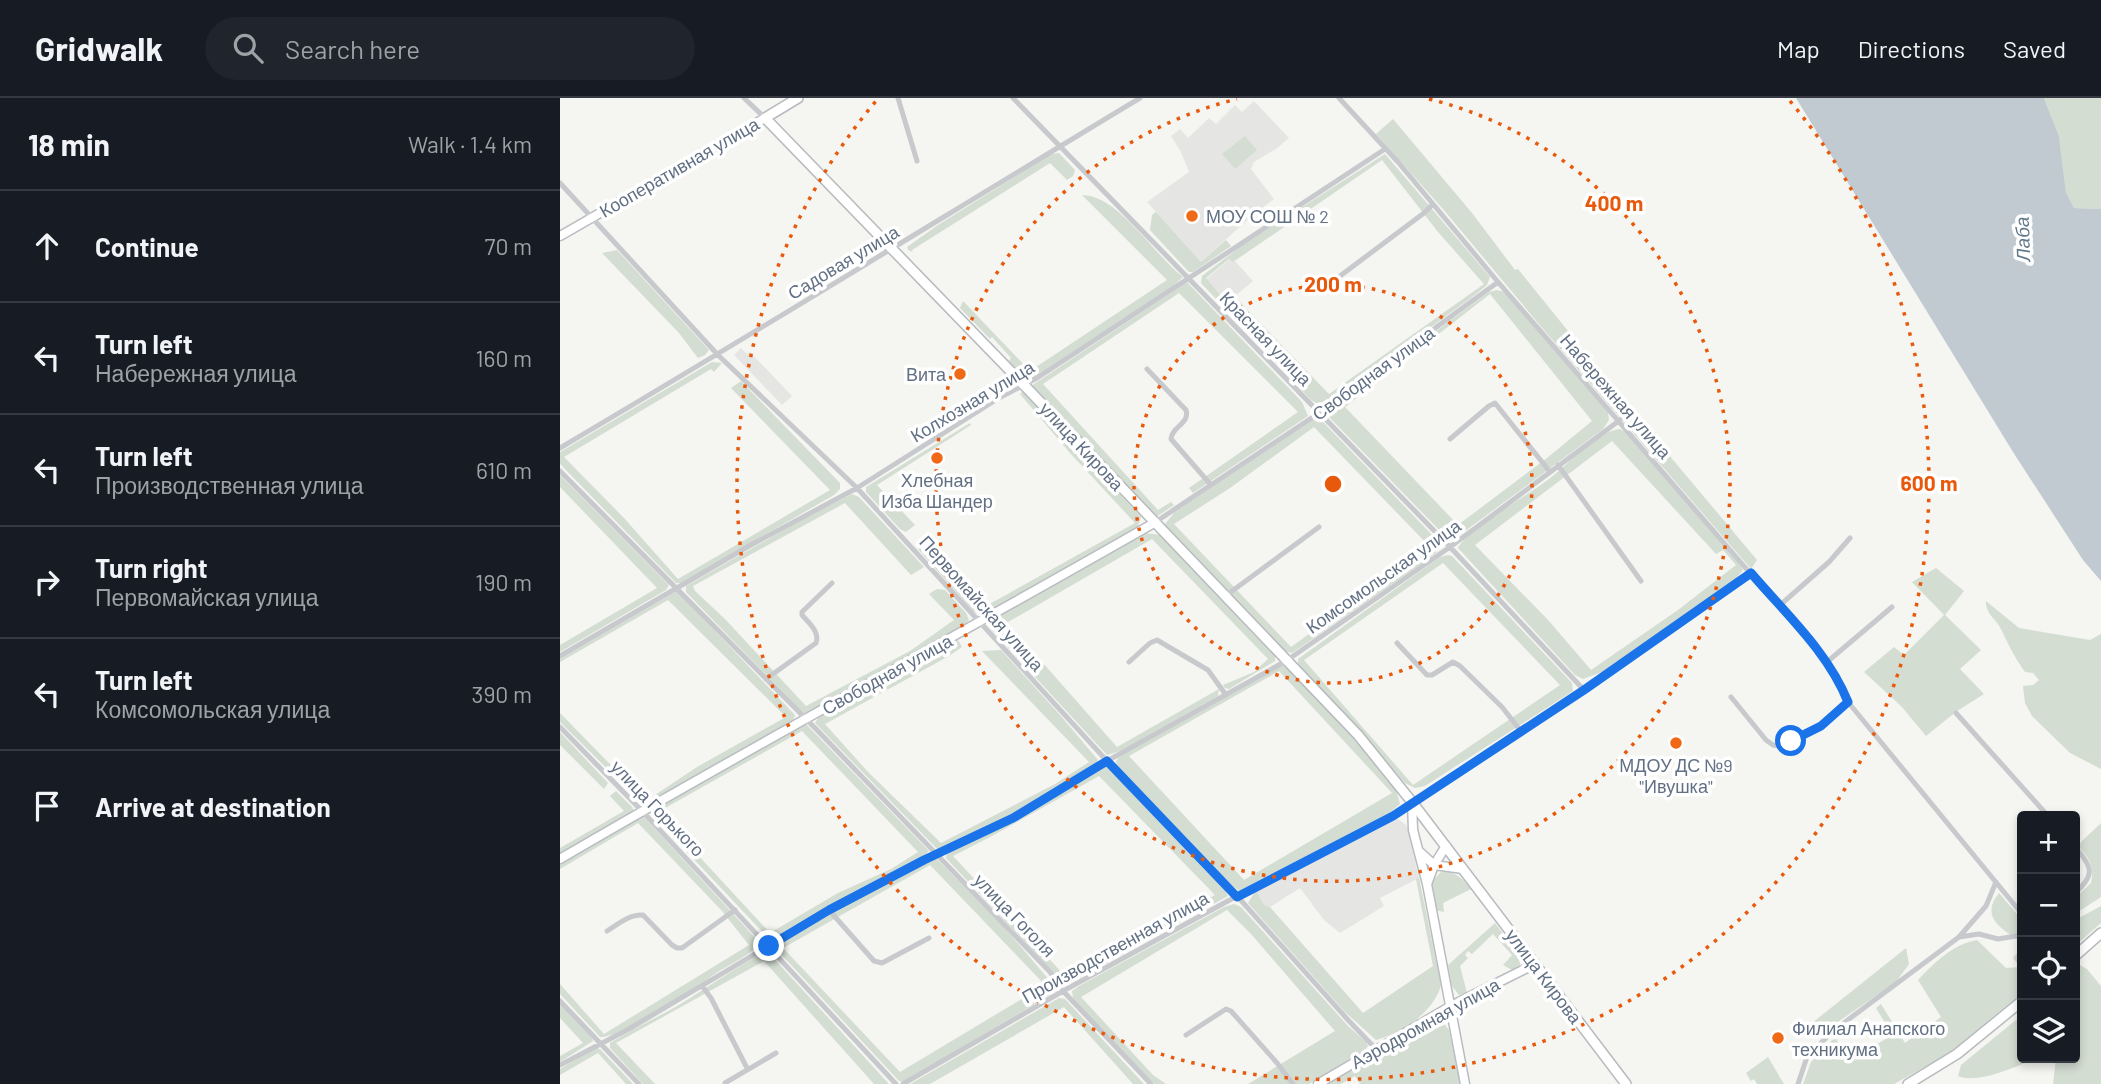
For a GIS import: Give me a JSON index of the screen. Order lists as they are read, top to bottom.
{
  "streets": {
    "main road": ["Кооперативная улица", "улица Кирова"],
    "street": [
      "Садовая улица",
      "Красная улица",
      "Свободная улица",
      "Набережная улица",
      "Колхозная улица",
      "Комсомольская улица",
      "Первомайская улица",
      "улица Горького",
      "улица Гоголя",
      "Производственная улица",
      "Аэродромная улица"
    ]
  },
  "crossings": [
    ["Кооперативная улица", "улица Кирова"],
    ["Кооперативная улица", "Первомайская улица"],
    ["Садовая улица", "Красная улица"],
    ["Садовая улица", "улица Кирова"],
    ["Садовая улица", "Первомайская улица"],
    ["Красная улица", "Свободная улица"],
    ["Красная улица", "Колхозная улица"],
    ["Красная улица", "Комсомольская улица"],
    ["Красная улица", "Производственная улица"],
    ["Свободная улица", "Набережная улица"],
    ["Свободная улица", "улица Кирова"],
    ["Свободная улица", "Первомайская улица"],
    ["Свободная улица", "улица Горького"],
    ["Свободная улица", "улица Гоголя"],
    ["Набережная улица", "Колхозная улица"],
    ["Набережная улица", "Комсомольская улица"],
    ["Набережная улица", "Производственная улица"],
    ["Колхозная улица", "улица Кирова"],
    ["Колхозная улица", "Первомайская улица"],
    ["Колхозная улица", "улица Гоголя"],
    ["улица Кирова", "Комсомольская улица"],
    ["улица Кирова", "Производственная улица"],
    ["улица Кирова", "Аэродромная улица"],
    ["Комсомольская улица", "Первомайская улица"],
    ["Комсомольская улица", "улица Горького"],
    ["Комсомольская улица", "улица Гоголя"],
    ["Первомайская улица", "Производственная улица"],
    ["Первомайская улица", "Аэродромная улица"],
    ["улица Гоголя", "Производственная улица"]
  ],
  "water": ["Лаба"],
  "places": [
    "МОУ СОШ № 2",
    "Вита",
    "Хлебная Изба Шандер",
    "МДОУ ДС №9 \"Ивушка\"",
    "Филиал Анапского техникума"
  ],
  "page": {
    "header": "Gridwalk",
    "search": "Search here",
    "nav": ["Map", "Directions", "Saved"],
    "heading": ["18 min", "Walk · 1.4 km"],
    "list": [
      ["Continue", "70 m"],
      ["Turn left", "Набережная улица", "160 m"],
      ["Turn left", "Производственная улица", "610 m"],
      ["Turn right", "Первомайская улица", "190 m"],
      ["Turn left", "Комсомольская улица", "390 m"],
      "Arrive at destination"
    ],
    "map_buttons": ["+", "−"]
  },
  "rings": ["400 m", "200 m", "600 m"]
}
